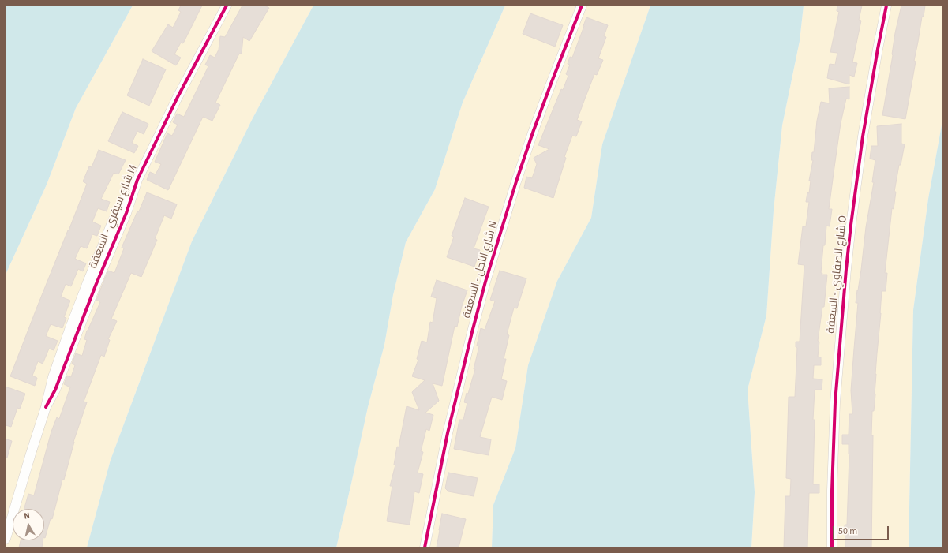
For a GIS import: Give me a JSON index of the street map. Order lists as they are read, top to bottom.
{
  "streets": {
    "street": ["شارع سيفري - السعفة M", "شارع النجل - السعفة N", "شارع الصفاوي - السعفة O"]
  },
  "scale_bar": "50 m",
  "north": "top"
}
